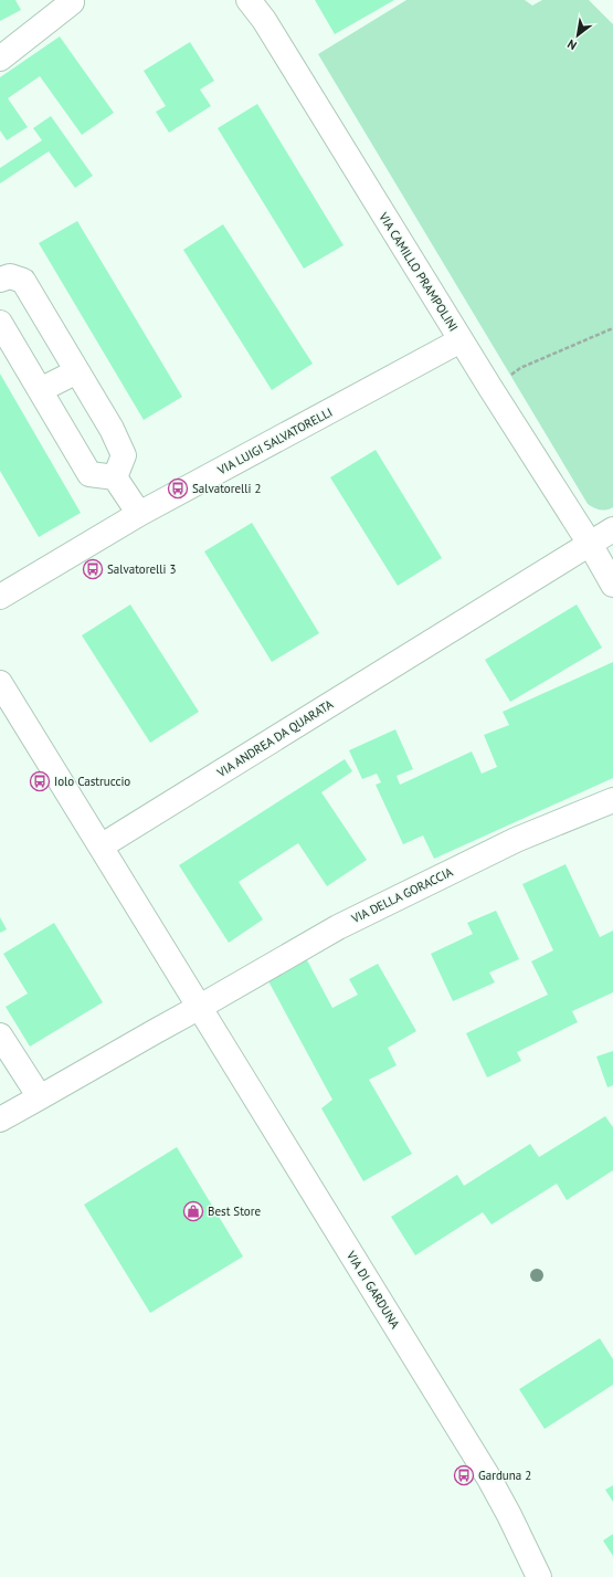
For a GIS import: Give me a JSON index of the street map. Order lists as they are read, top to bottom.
{
  "streets": {
    "street": [
      "VIA CAMILLO PRAMPOLINI",
      "VIA LUIGI SALVATORELLI",
      "VIA ANDREA DA QUARATA",
      "VIA DELLA GORACCIA",
      "VIA DI GARDUNA"
    ]
  },
  "crossings": [
    ["VIA CAMILLO PRAMPOLINI", "VIA LUIGI SALVATORELLI"],
    ["VIA CAMILLO PRAMPOLINI", "VIA ANDREA DA QUARATA"],
    ["VIA ANDREA DA QUARATA", "VIA DI GARDUNA"],
    ["VIA DELLA GORACCIA", "VIA DI GARDUNA"]
  ],
  "places": {
    "bus stop": [
      "Salvatorelli 2",
      "Salvatorelli 3",
      "Iolo Castruccio",
      "Garduna 2"
    ],
    "shop": ["Best Store"]
  },
  "north": "bottom left"
}
